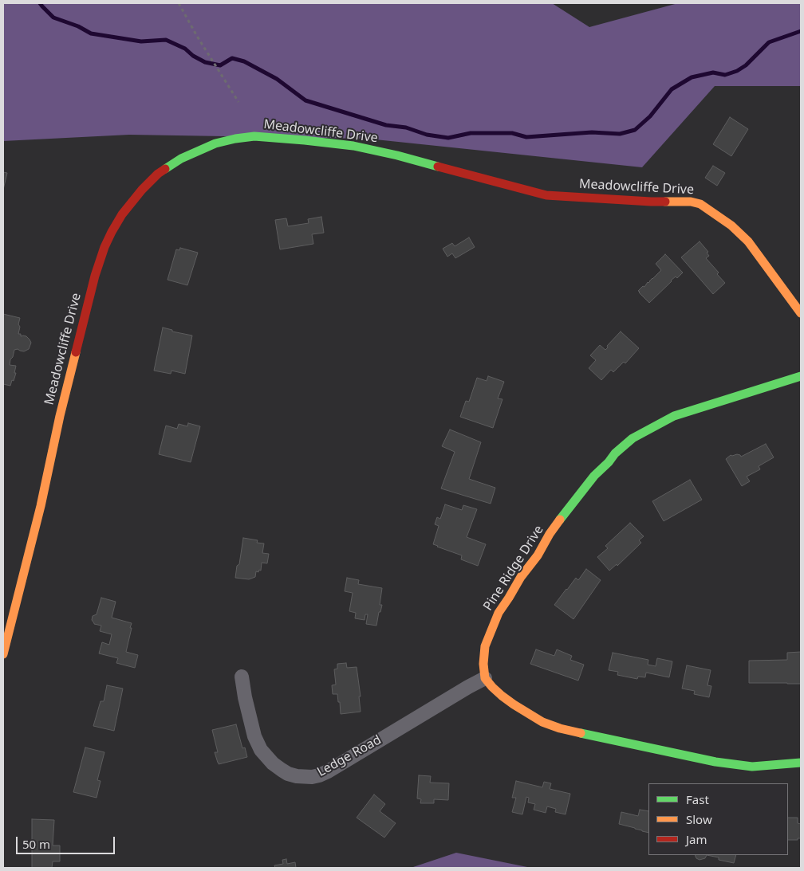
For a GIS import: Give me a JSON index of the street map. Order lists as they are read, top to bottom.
{
  "streets": {
    "street": ["Meadowcliffe Drive", "Pine Ridge Drive", "Ledge Road"]
  },
  "crossings": [
    ["Pine Ridge Drive", "Ledge Road"]
  ],
  "legend": ["Fast", "Slow", "Jam"],
  "scale_bar": "50 m"
}
